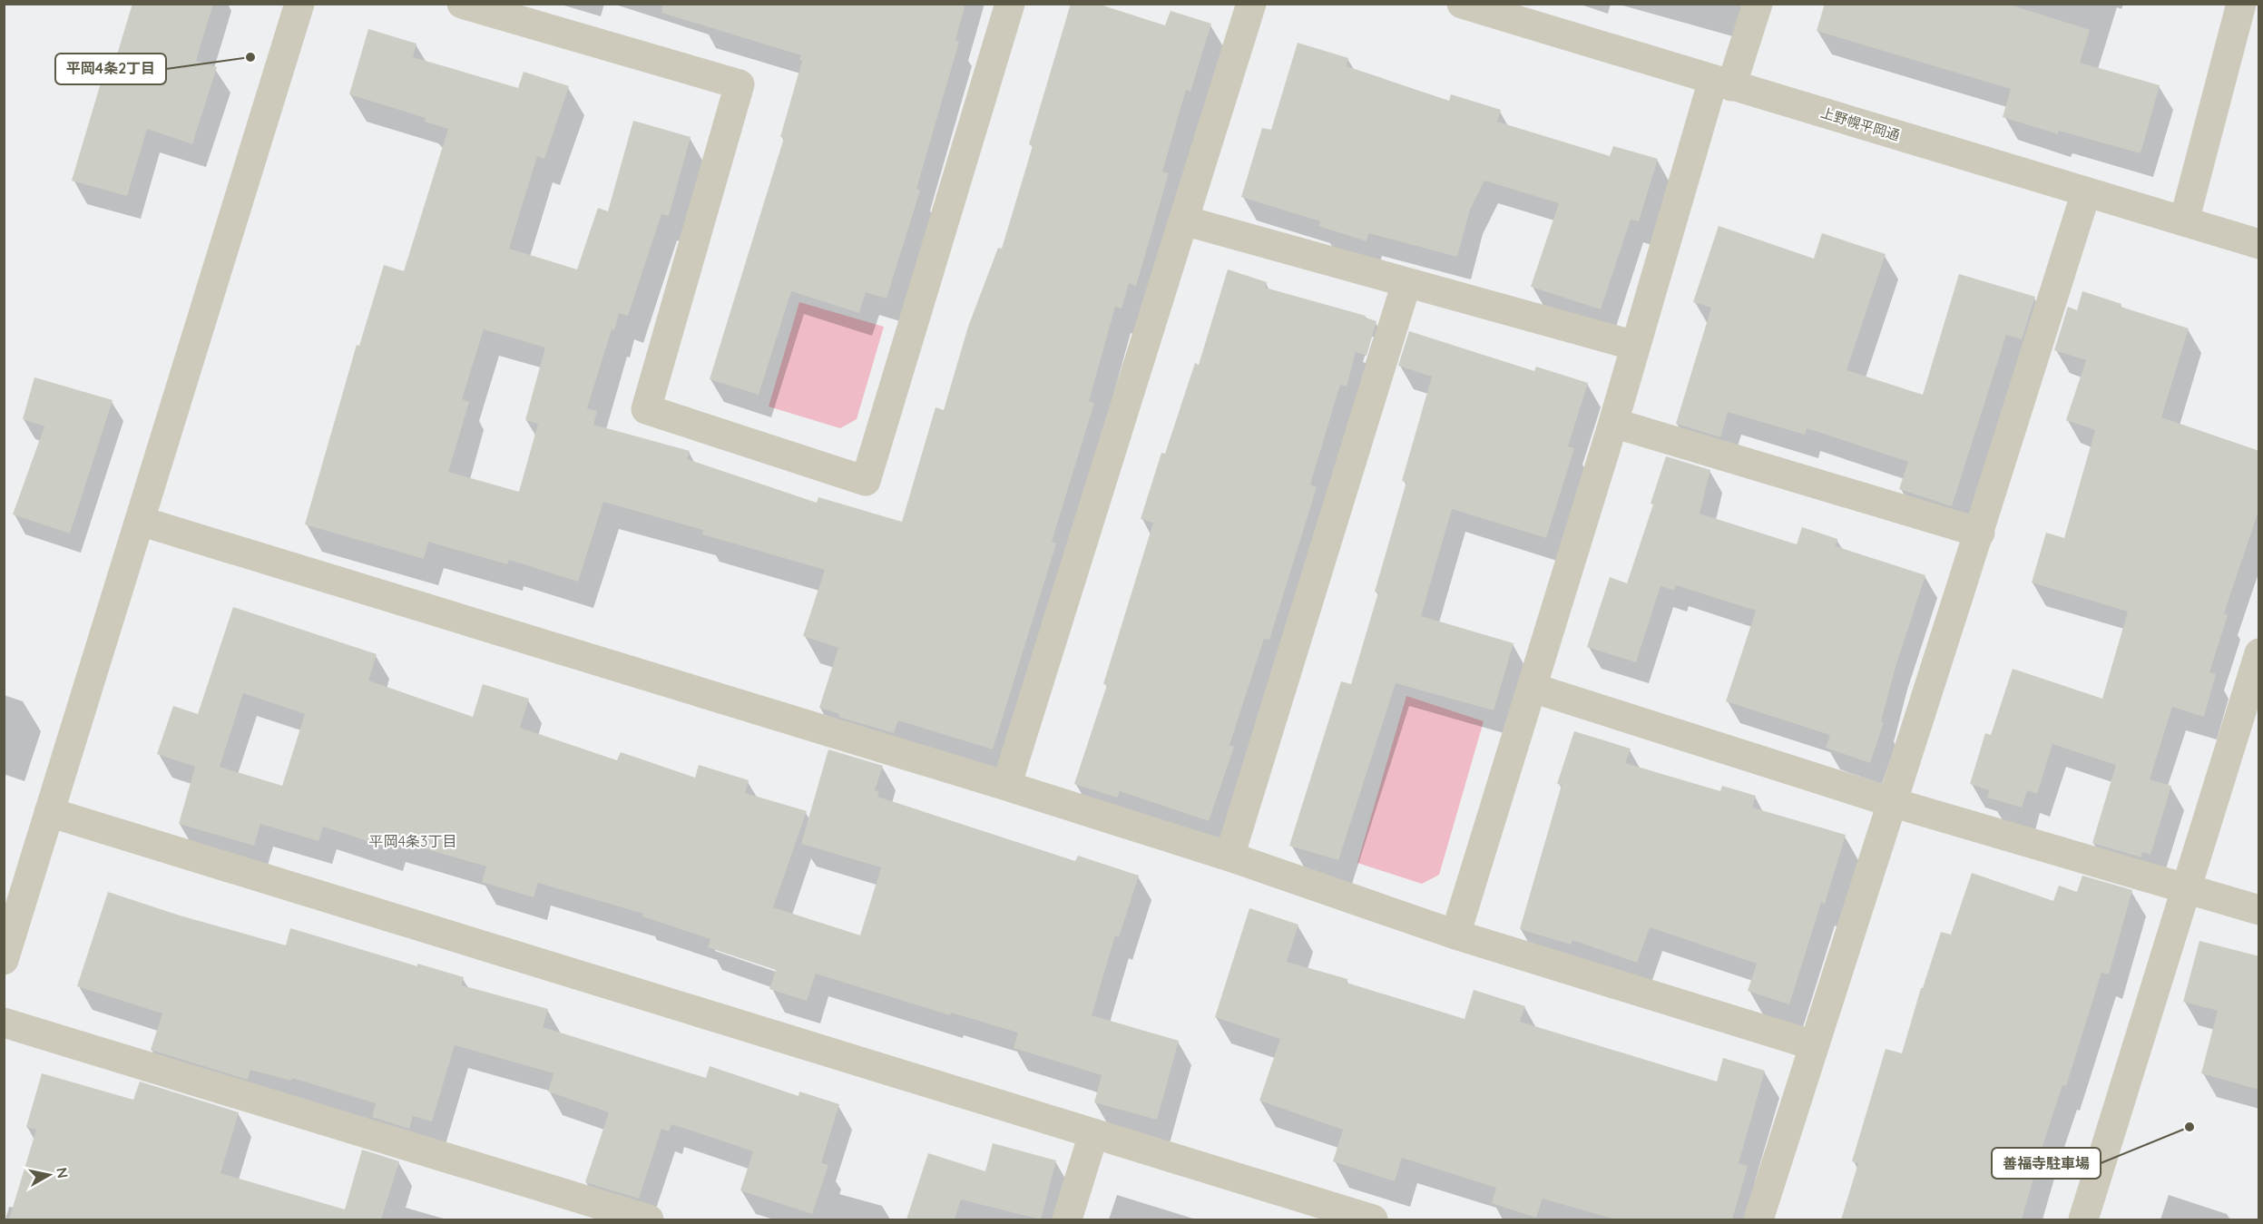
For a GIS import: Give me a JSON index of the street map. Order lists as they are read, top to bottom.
{
  "streets": {
    "street": ["上野幌平岡通"]
  },
  "districts": ["平岡4条3丁目"],
  "places": ["平岡4条2丁目", "善福寺駐車場"],
  "north": "right"
}
